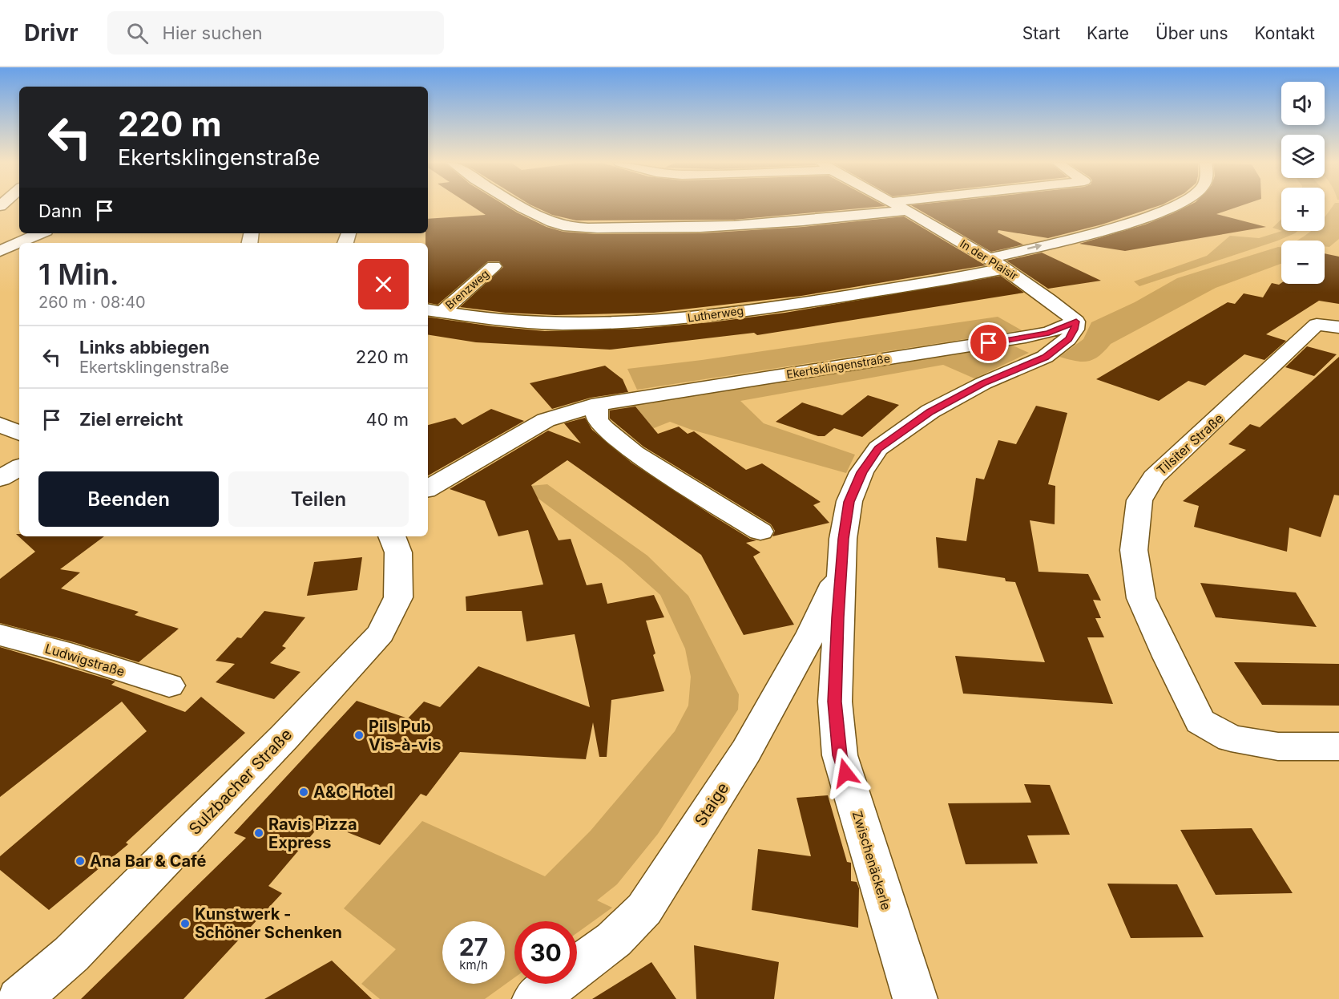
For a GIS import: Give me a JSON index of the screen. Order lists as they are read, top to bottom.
{
  "streets": {
    "street": [
      "In der Plaisir",
      "Brenzweg",
      "Lutherweg",
      "Ekertsklingenstraße",
      "Tilsiter Straße",
      "Ludwigstraße",
      "Sulzbacher Straße",
      "Staige",
      "Zwischenäckerle"
    ]
  },
  "crossings": [
    ["In der Plaisir", "Lutherweg"],
    ["In der Plaisir", "Ekertsklingenstraße"],
    ["In der Plaisir", "Zwischenäckerle"],
    ["Brenzweg", "Lutherweg"],
    ["Ekertsklingenstraße", "Zwischenäckerle"],
    ["Staige", "Zwischenäckerle"]
  ],
  "places": [
    "Pils Pub Vis-à-vis",
    "A&C Hotel",
    "Ravis Pizza Express",
    "Ana Bar & Café",
    "Kunstwerk - Schöner Schenken"
  ],
  "page": {
    "header": "Drivr",
    "search": "Hier suchen",
    "nav": [
      "Start",
      "Karte",
      "Über uns",
      "Kontakt"
    ],
    "map_buttons": ["+", "−"],
    "turn": ["220 m", "Ekertsklingenstraße"],
    "then": "Dann",
    "heading": ["1 Min.", "260 m · 08:40"],
    "list": [
      {
        "name": "Links abbiegen",
        "note": "Ekertsklingenstraße",
        "value": "220 m"
      },
      {
        "name": "Ziel erreicht",
        "value": "40 m"
      }
    ],
    "buttons": ["Beenden", "Teilen"],
    "speed": "27 km/h",
    "limit": "30"
  }
}
